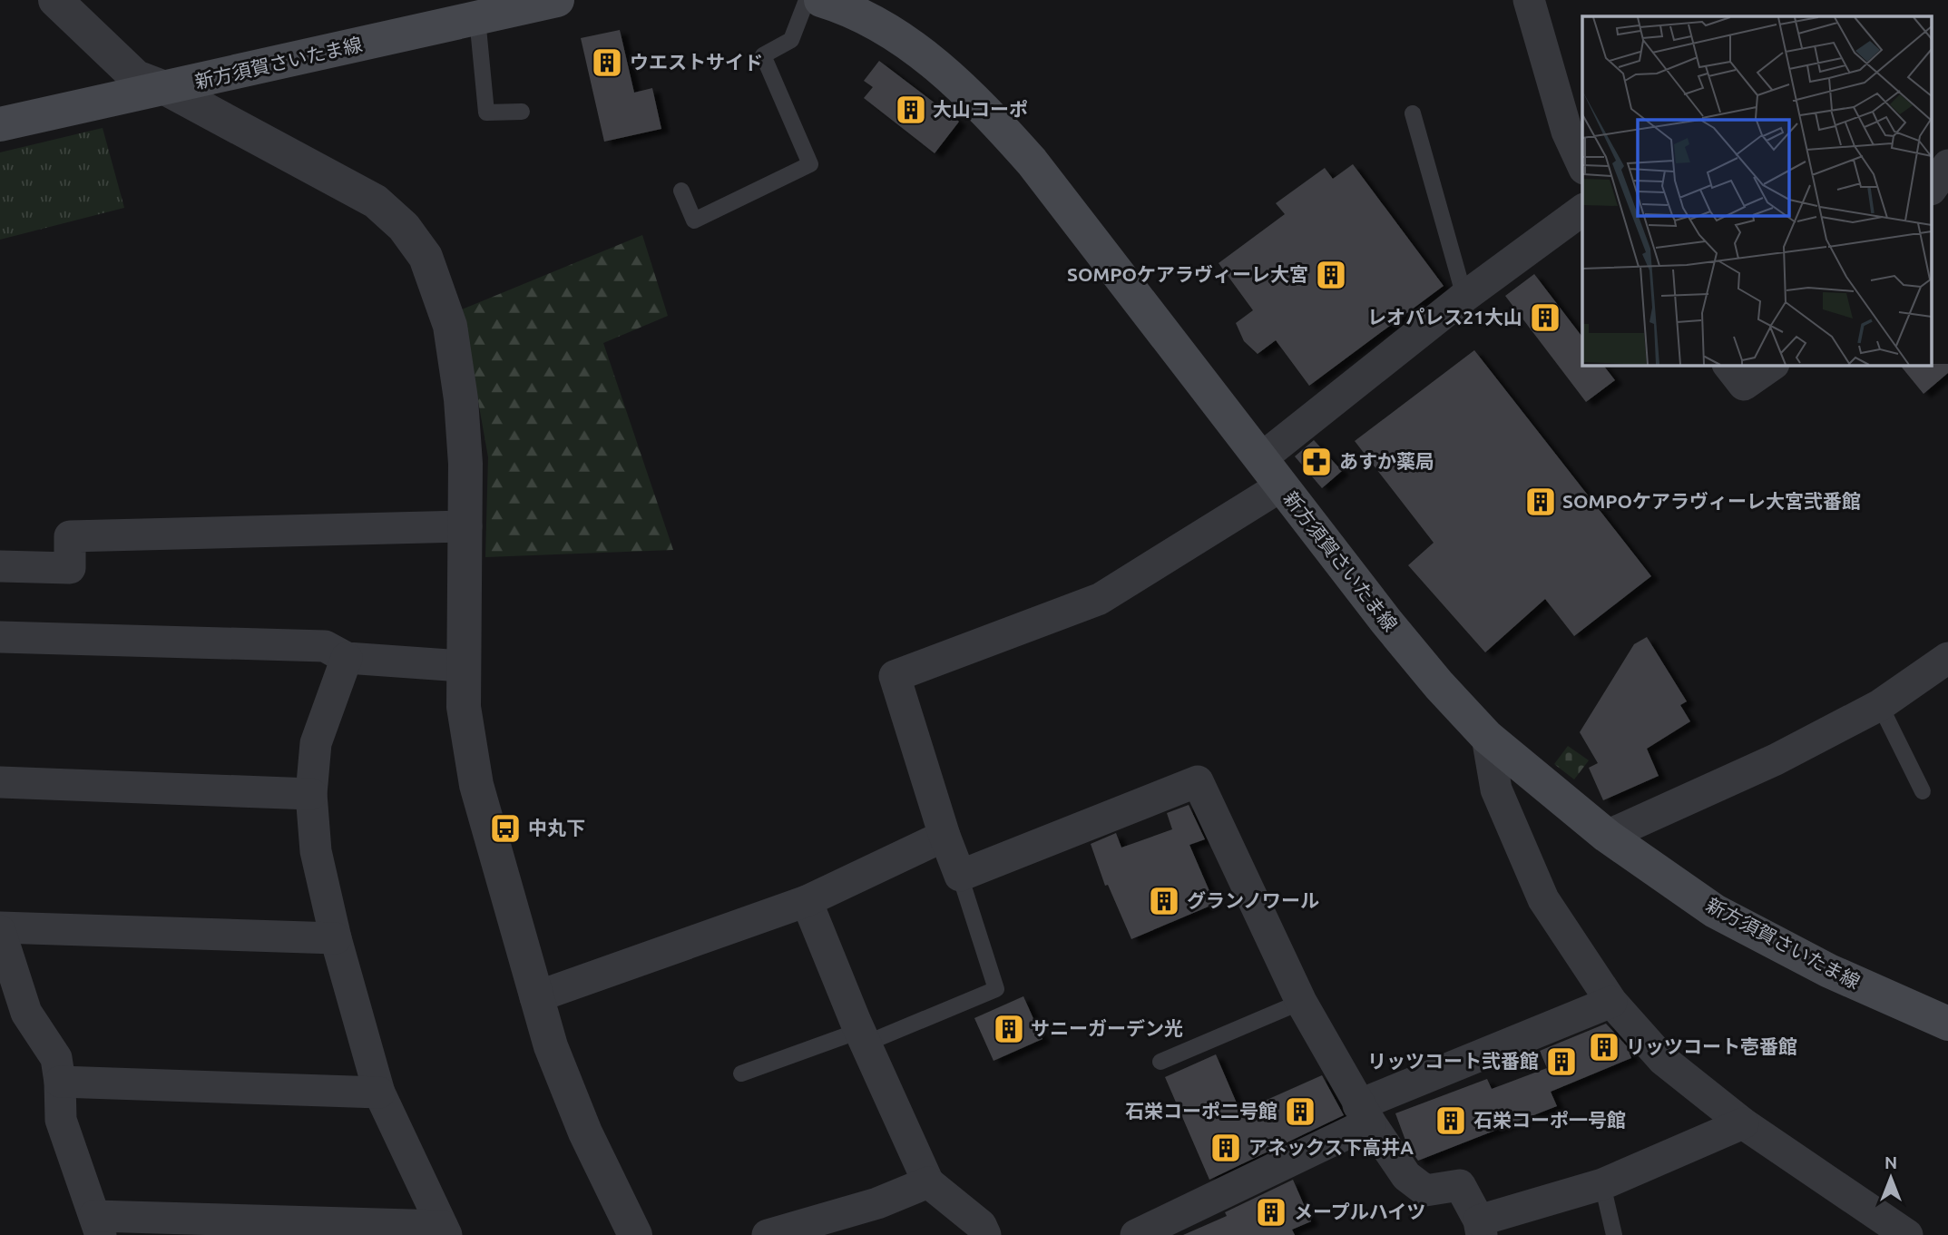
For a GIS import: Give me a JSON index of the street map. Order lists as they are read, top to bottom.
{
  "streets": {
    "main road": ["新方須賀さいたま線"]
  },
  "places": {
    "building": [
      "ウエストサイド",
      "大山コーポ",
      "SOMPOケアラヴィーレ大宮",
      "レオパレス21大山",
      "SOMPOケアラヴィーレ大宮弐番館",
      "グランノワール",
      "サニーガーデン光",
      "リッツコート壱番館",
      "リッツコート弐番館",
      "石栄コーポ二号館",
      "石栄コーポ一号館",
      "アネックス下高井A",
      "メープルハイツ"
    ],
    "pharmacy": ["あすか薬局"],
    "bus stop": ["中丸下"]
  },
  "north": "top"
}
